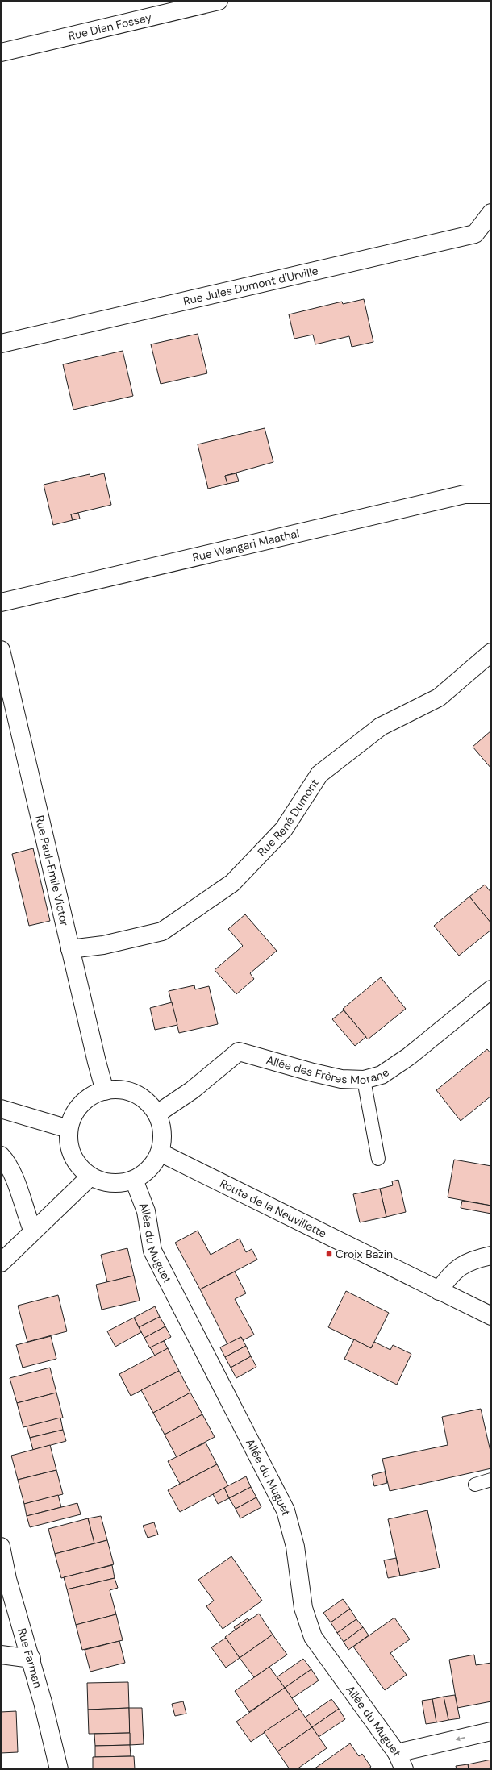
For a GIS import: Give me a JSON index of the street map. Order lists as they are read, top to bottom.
{
  "streets": {
    "street": [
      "Rue Dian Fossey",
      "Rue Jules Dumont d'Urville",
      "Rue Wangari Maathai",
      "Rue René Dumont",
      "Rue Paul-Emile Victor",
      "Allée des Frères Morane",
      "Route de la Neuvillette",
      "Allée du Muguet",
      "Rue Farman"
    ]
  },
  "crossings": [
    ["Rue René Dumont", "Rue Paul-Emile Victor"],
    ["Rue Paul-Emile Victor", "Allée des Frères Morane"],
    ["Rue Paul-Emile Victor", "Route de la Neuvillette"],
    ["Rue Paul-Emile Victor", "Allée du Muguet"],
    ["Allée des Frères Morane", "Route de la Neuvillette"],
    ["Allée des Frères Morane", "Allée du Muguet"],
    ["Route de la Neuvillette", "Allée du Muguet"]
  ],
  "places": {
    "transit": ["Croix Bazin"]
  }
}
